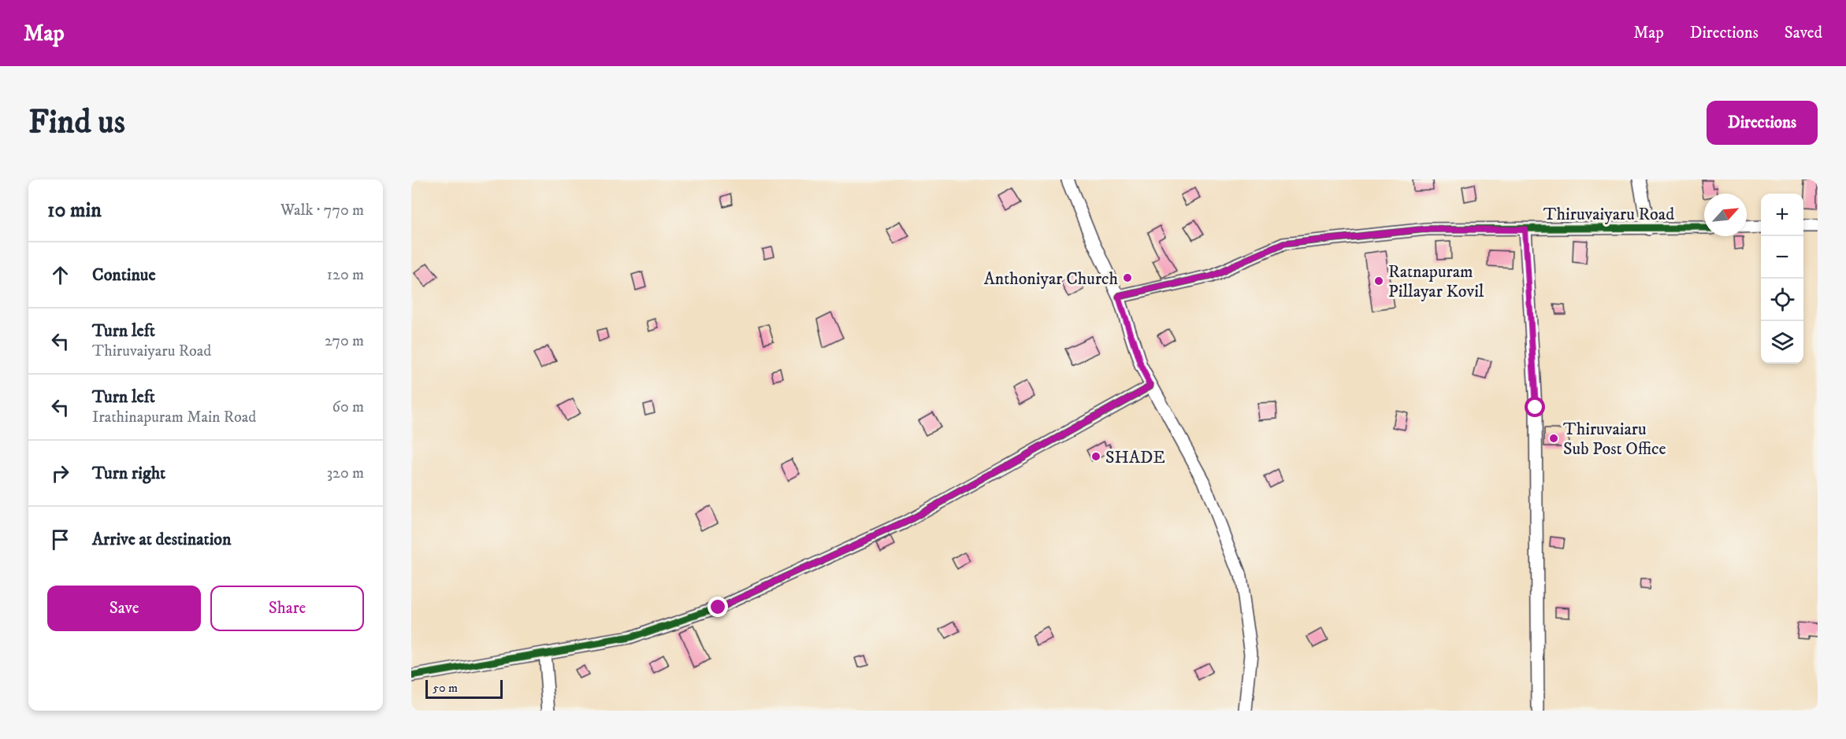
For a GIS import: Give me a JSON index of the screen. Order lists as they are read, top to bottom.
{
  "streets": {
    "street": ["Thiruvaiyaru Road"]
  },
  "places": [
    "Anthoniyar Church",
    "Ratnapuram Pillayar Kovil",
    "Thiruvaiaru Sub Post Office",
    "SHADE"
  ],
  "scale_bar": "50 m",
  "north": "top right",
  "page": {
    "header": "Map",
    "nav": ["Map", "Directions", "Saved"],
    "buttons": [
      "Directions",
      ["Save", "Share"]
    ],
    "title": "Find us",
    "heading": ["10 min", "Walk · 770 m"],
    "map_buttons": ["+", "−"],
    "list": [
      ["Continue", "120 m"],
      ["Turn left", "Thiruvaiyaru Road", "270 m"],
      ["Turn left", "Irathinapuram Main Road", "60 m"],
      ["Turn right", "320 m"],
      "Arrive at destination"
    ],
    "scale": "50 m"
  }
}
